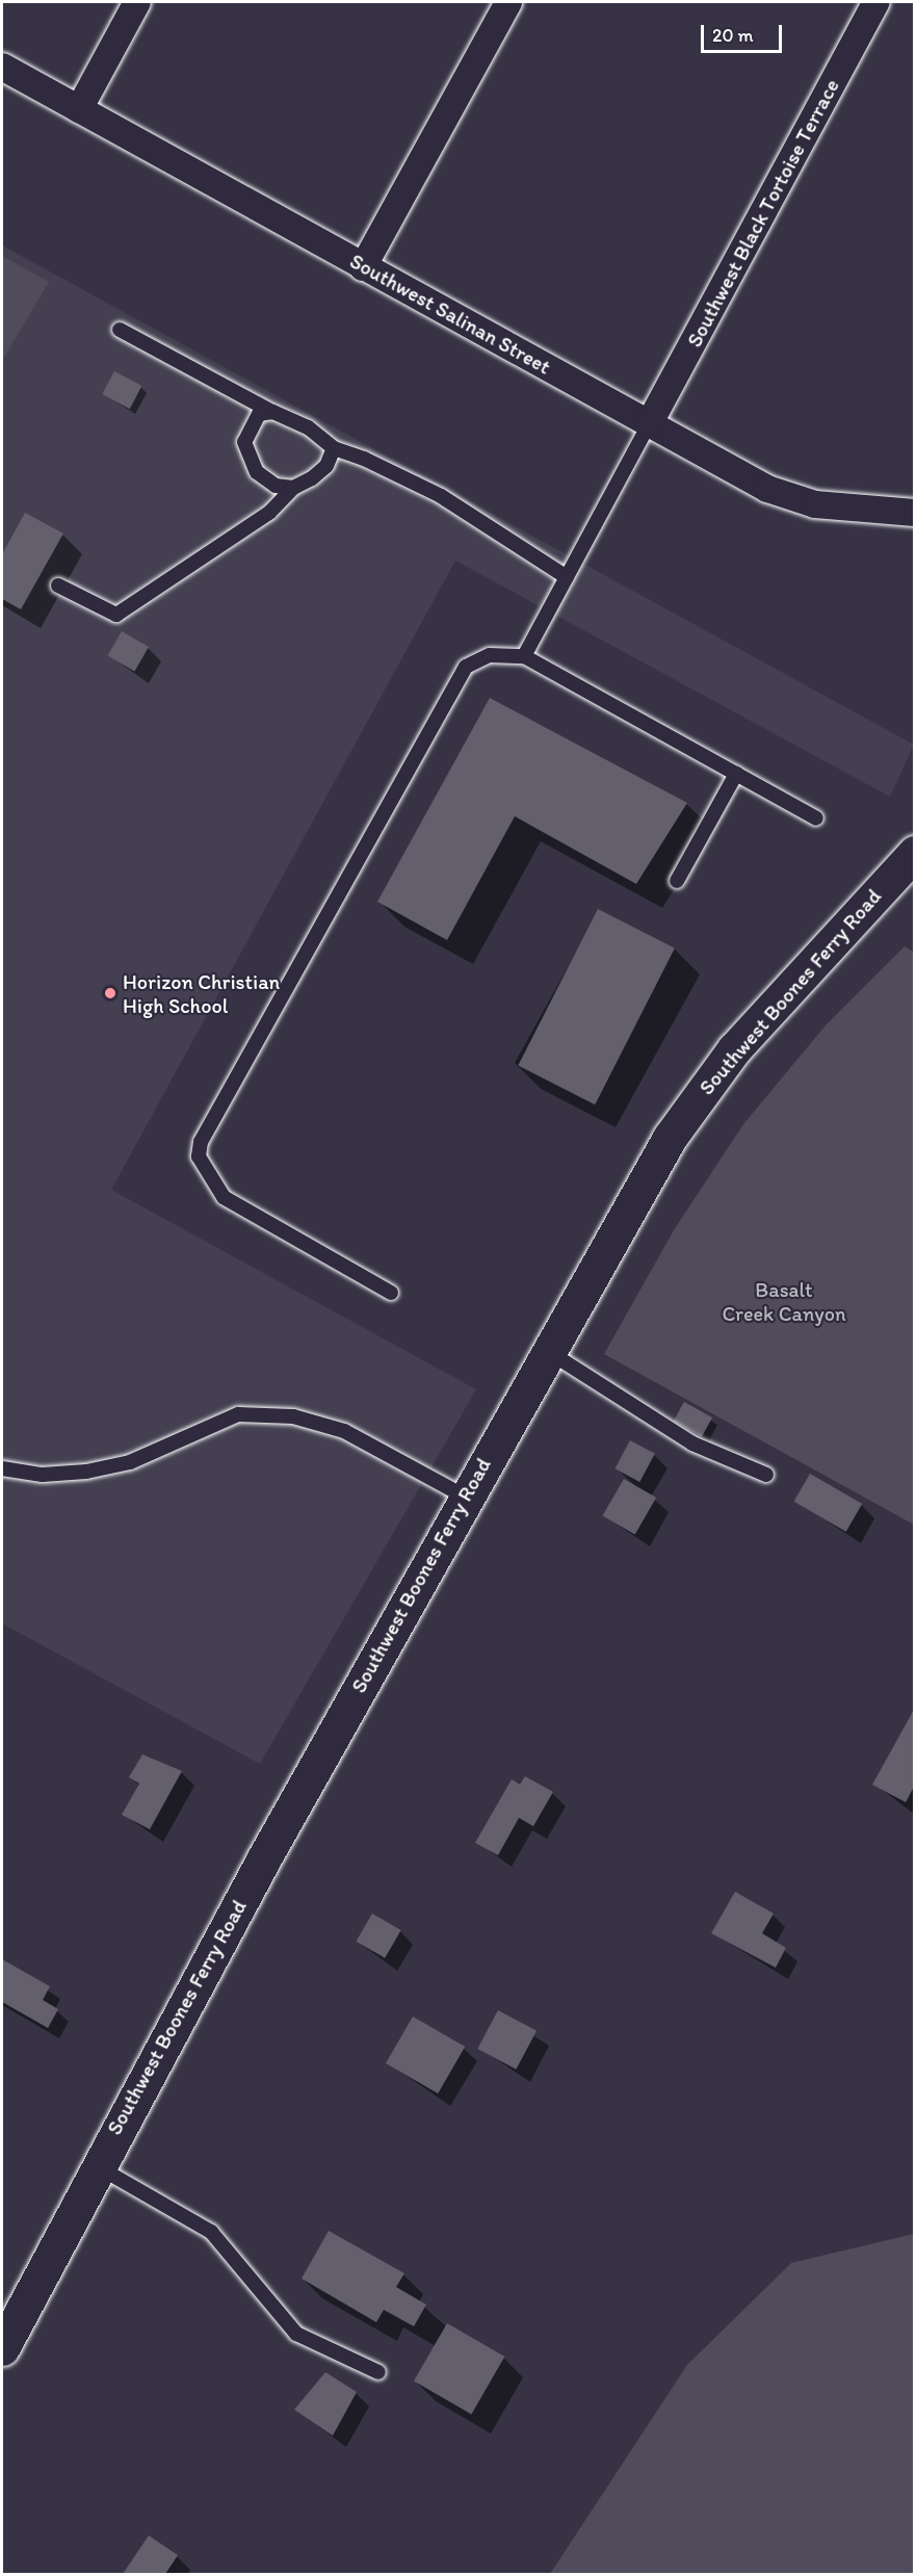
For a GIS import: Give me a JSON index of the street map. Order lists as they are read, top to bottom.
{
  "streets": {
    "main road": ["Southwest Boones Ferry Road"],
    "street": ["Southwest Black Tortoise Terrace", "Southwest Salinan Street"]
  },
  "crossings": [
    ["Southwest Black Tortoise Terrace", "Southwest Salinan Street"]
  ],
  "parks": ["Basalt Creek Canyon"],
  "places": ["Horizon Christian High School"],
  "scale_bar": "20 m"
}
